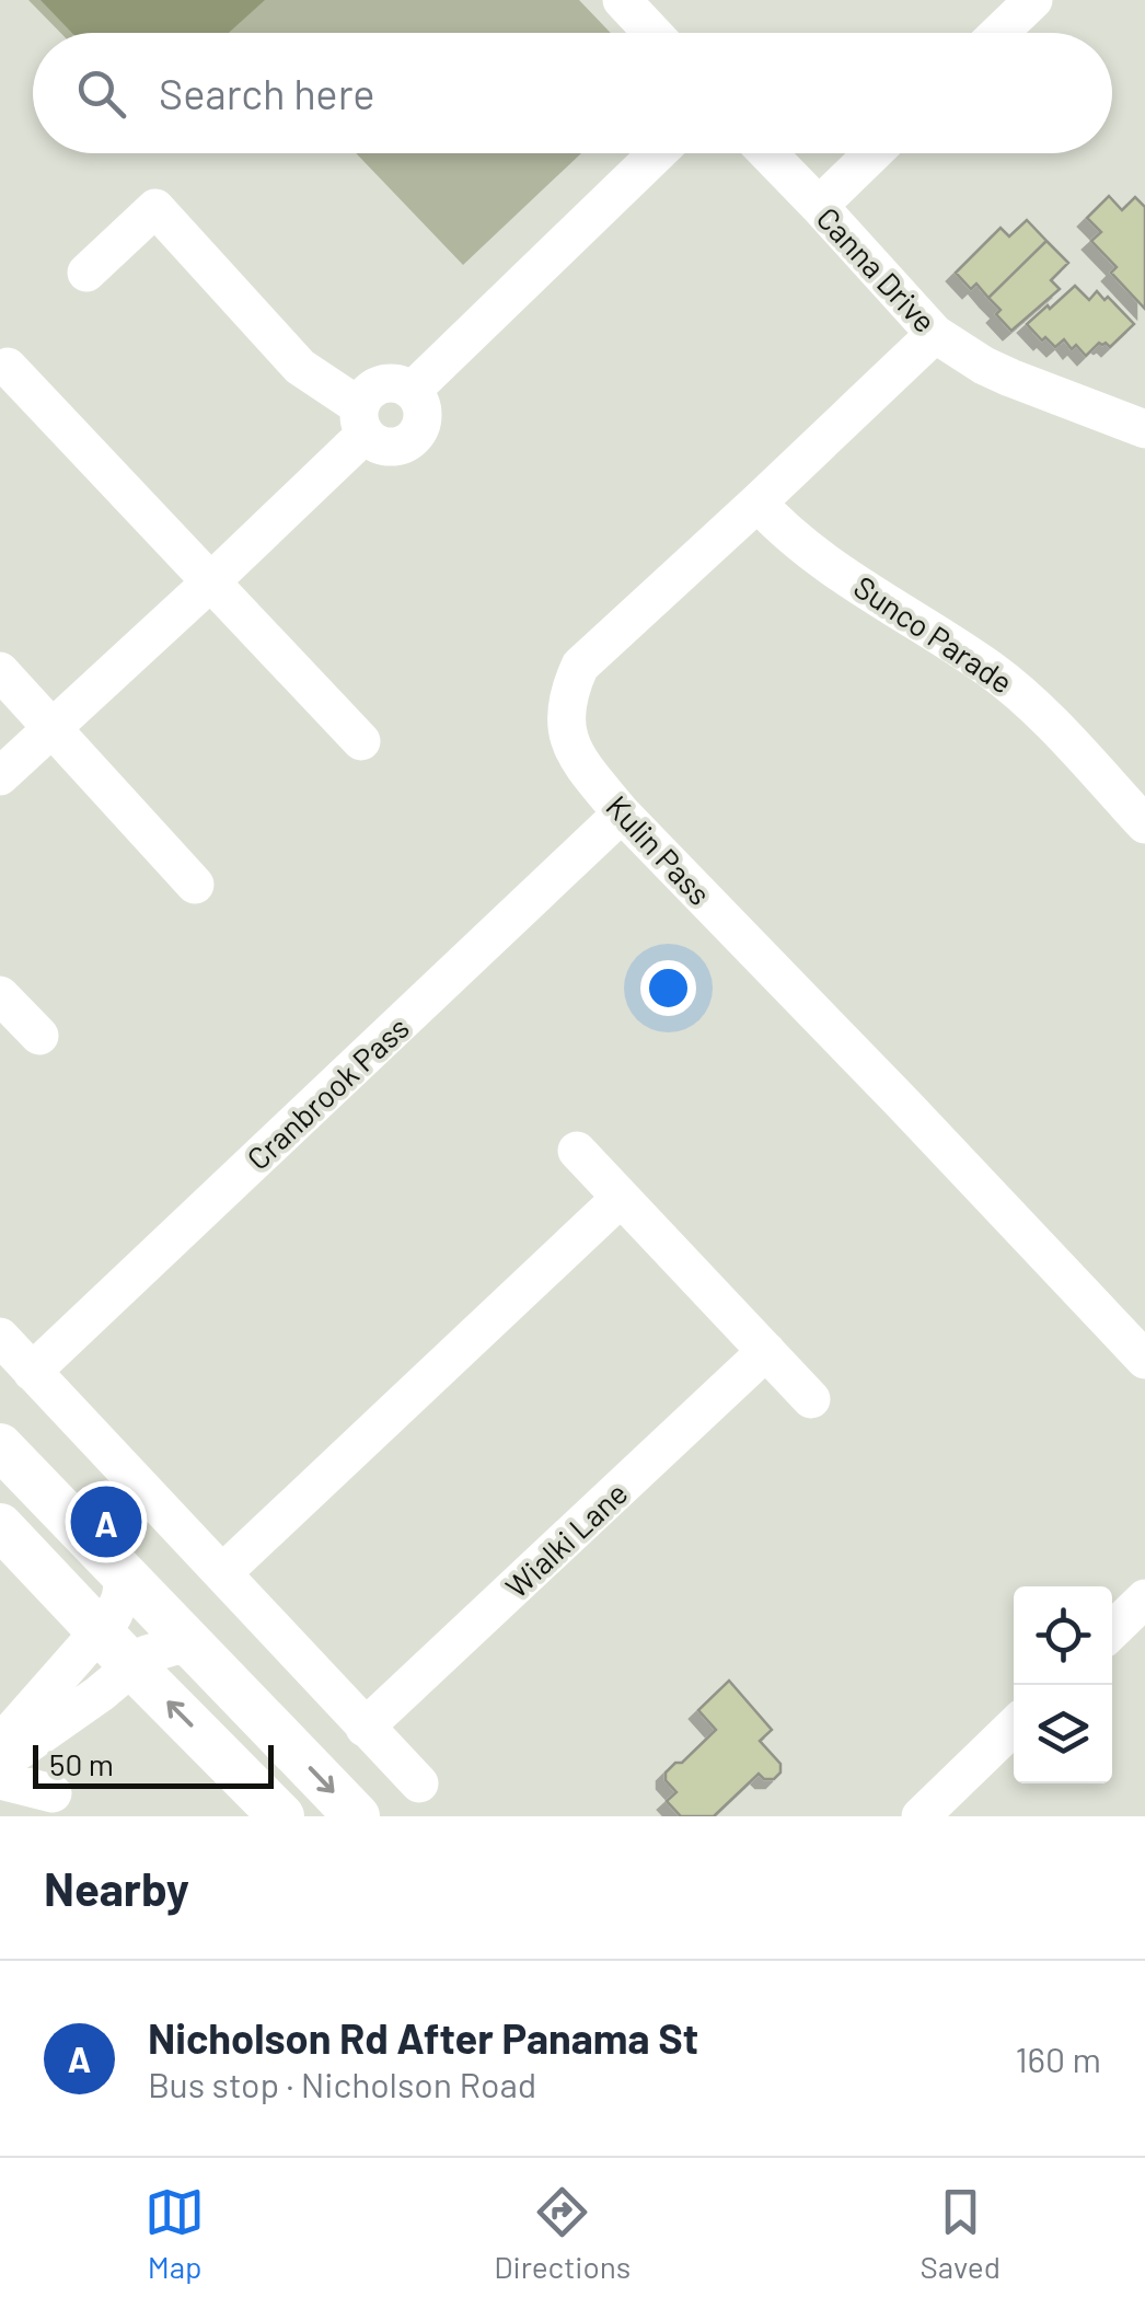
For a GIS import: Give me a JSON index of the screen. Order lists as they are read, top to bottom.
{
  "streets": {
    "street": [
      "Canna Drive",
      "Sunco Parade",
      "Kulin Pass",
      "Cranbrook Pass",
      "Wialki Lane"
    ]
  },
  "crossings": [
    ["Canna Drive", "Kulin Pass"],
    ["Sunco Parade", "Kulin Pass"],
    ["Kulin Pass", "Cranbrook Pass"]
  ],
  "scale_bar": "50 m",
  "page": {
    "search": "Search here",
    "pins": "A",
    "scale": "50 m",
    "heading": "Nearby",
    "list": [
      {
        "mark": "A",
        "name": "Nicholson Rd After Panama St",
        "note": "Bus stop · Nicholson Road",
        "value": "160 m"
      }
    ],
    "nav": ["Map", "Directions", "Saved"]
  }
}
